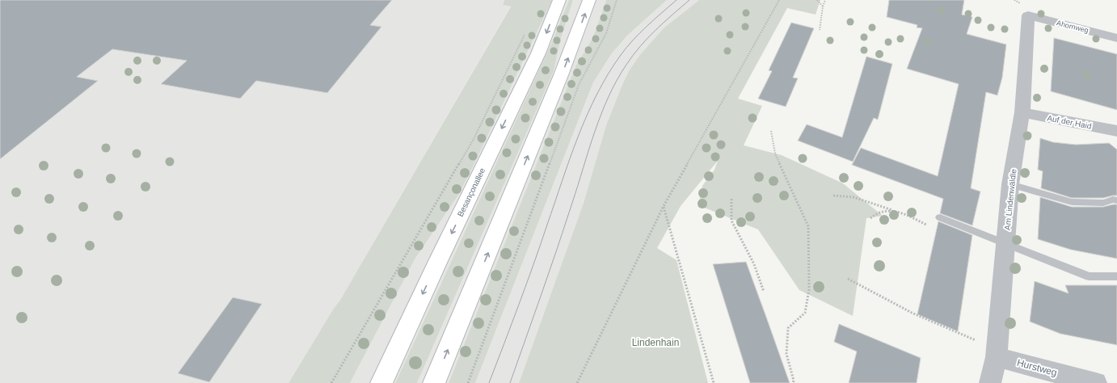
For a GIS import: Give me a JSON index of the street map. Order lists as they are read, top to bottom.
{
  "streets": {
    "main road": ["Besançonallee"],
    "street": [
      "Ahornweg",
      "Auf der Haid",
      "Am Lindenwäldle",
      "Hurstweg"
    ]
  },
  "crossings": [
    ["Ahornweg", "Am Lindenwäldle"],
    ["Auf der Haid", "Am Lindenwäldle"],
    ["Am Lindenwäldle", "Hurstweg"]
  ],
  "parks": ["Lindenhain"]
}
